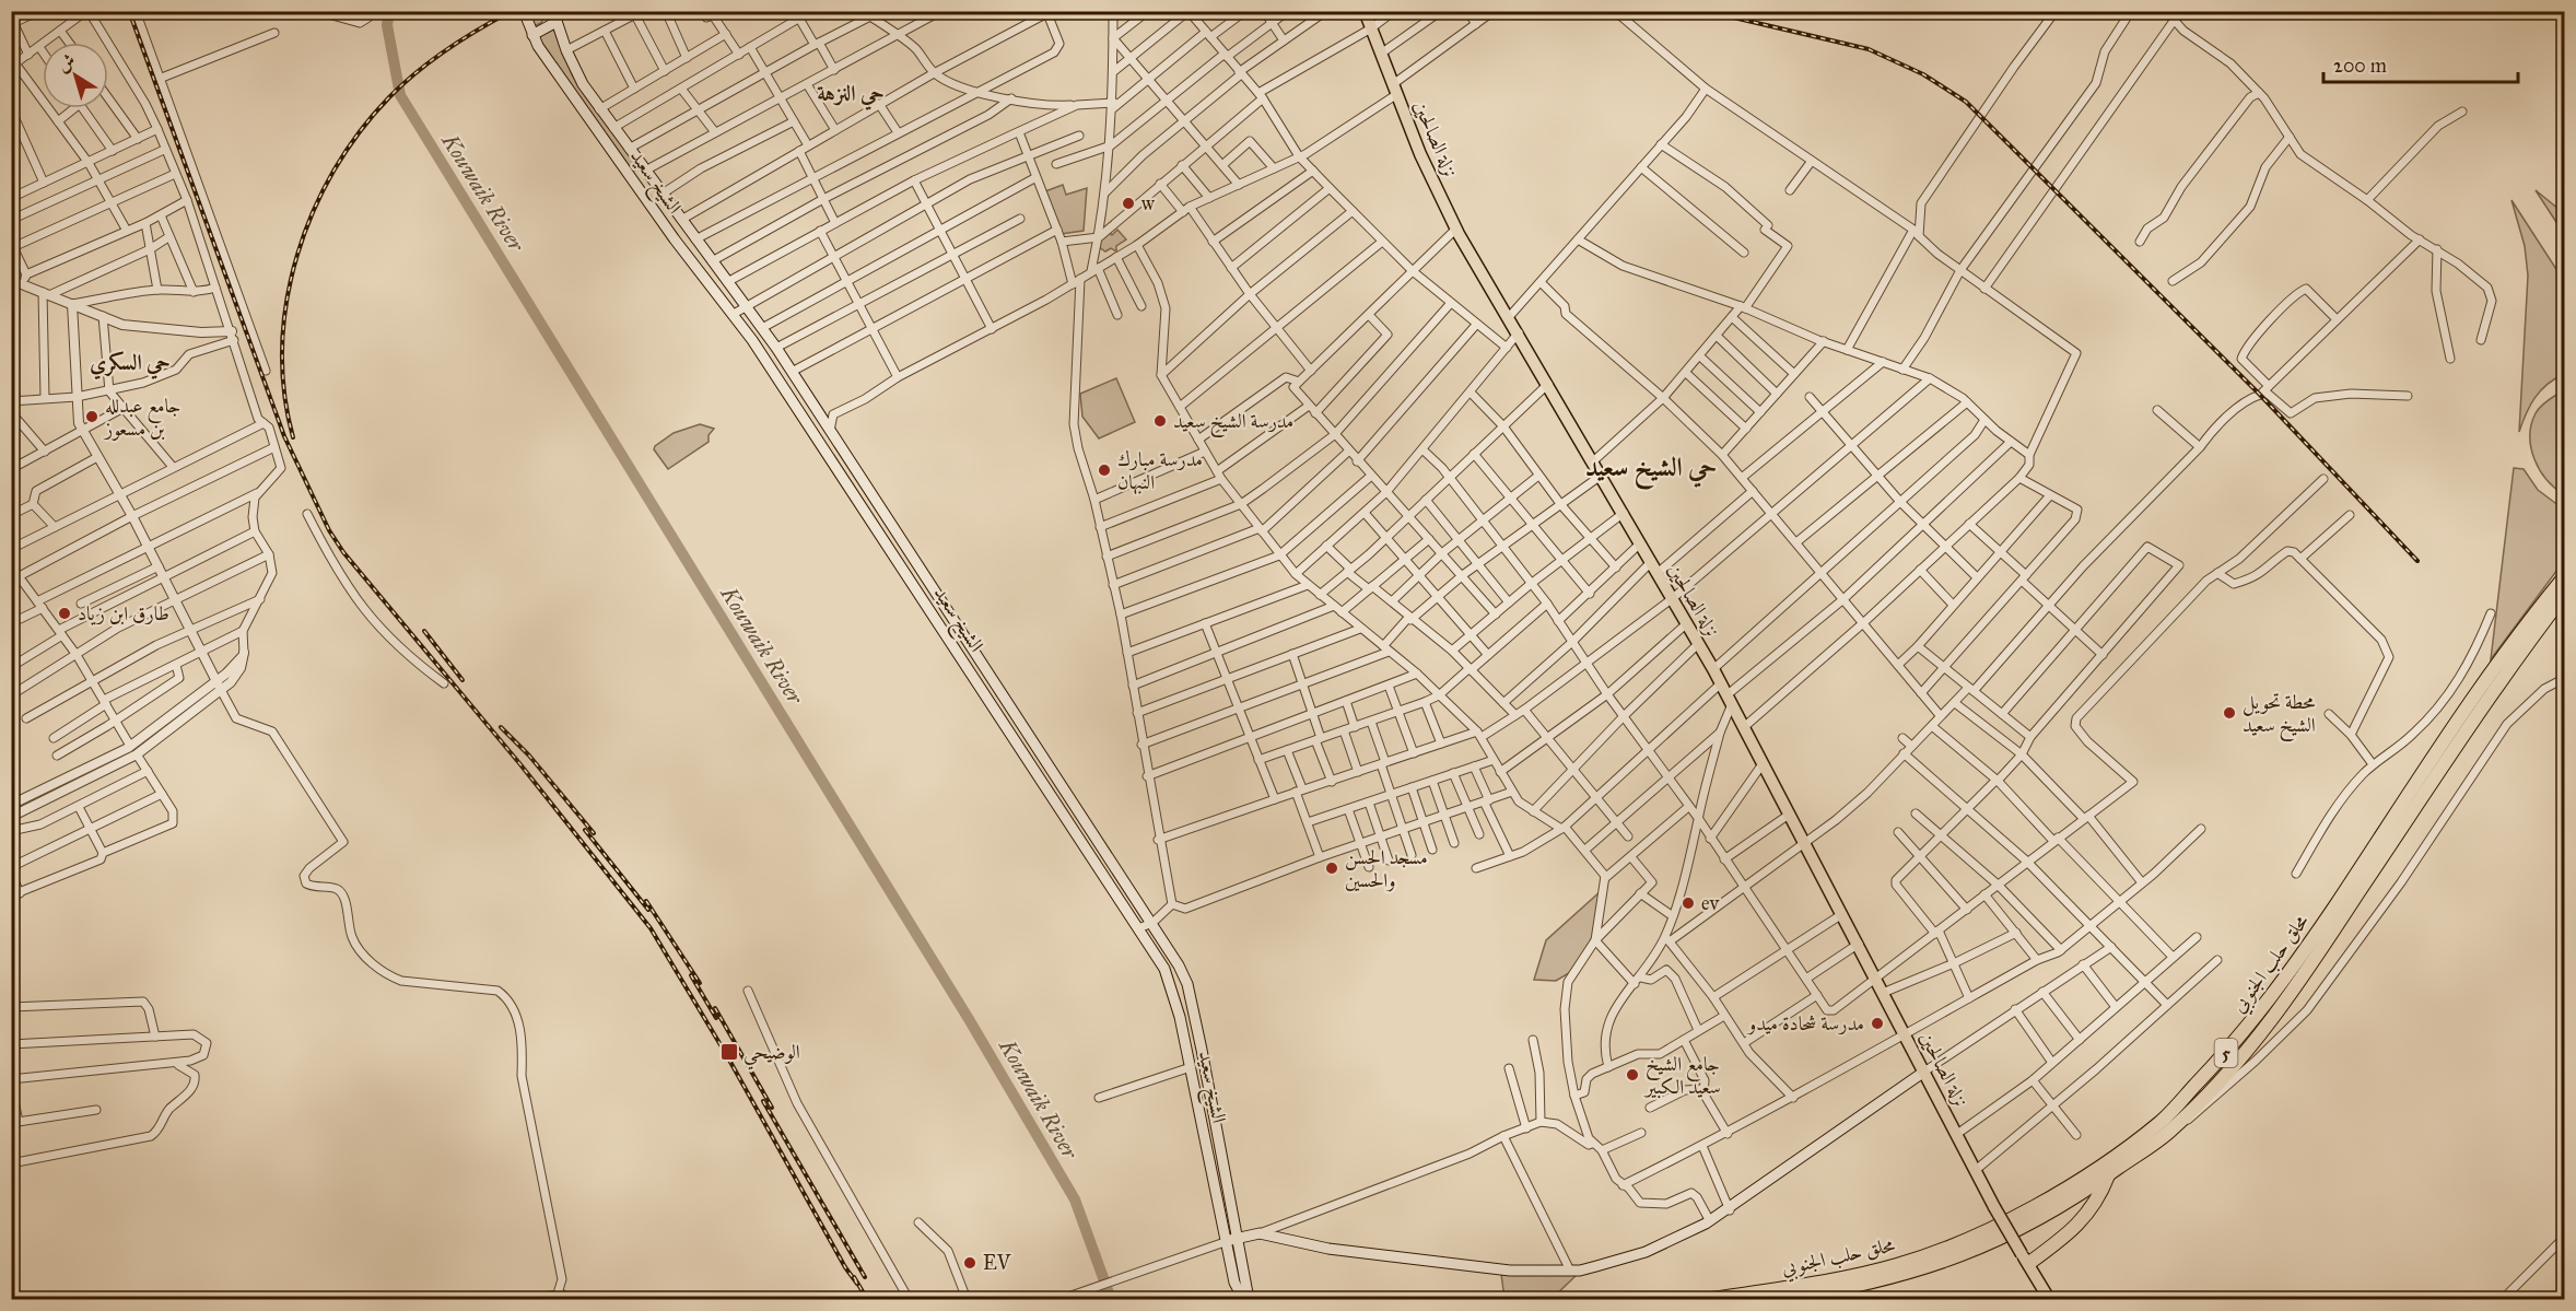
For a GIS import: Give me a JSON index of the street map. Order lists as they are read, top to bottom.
{
  "streets": {
    "highway": ["محلق حلب الجنوبي", "5"],
    "main road": ["نزلة الصالحين", "الشيخ سعيد"]
  },
  "districts": ["حي النزهة", "حي السكري", "حي الشيخ سعيد"],
  "water": ["Kouwaik River"],
  "places": {
    "other": [
      "w",
      "جامع عبدلله بن مسعوز",
      "مدرسة الشيخ سعيد",
      "مدرسة مبارك النبهان",
      "طارق ابن زياد",
      "محطة تحويل الشيخ سعيد",
      "مسجد الحسن والحسين",
      "ev",
      "مدرسة شحادة ميدو",
      "جامع الشيخ سعيد الكبير",
      "EV"
    ],
    "transit": ["الوضيحي"]
  },
  "scale_bar": "200 m",
  "north": "top left"
}
